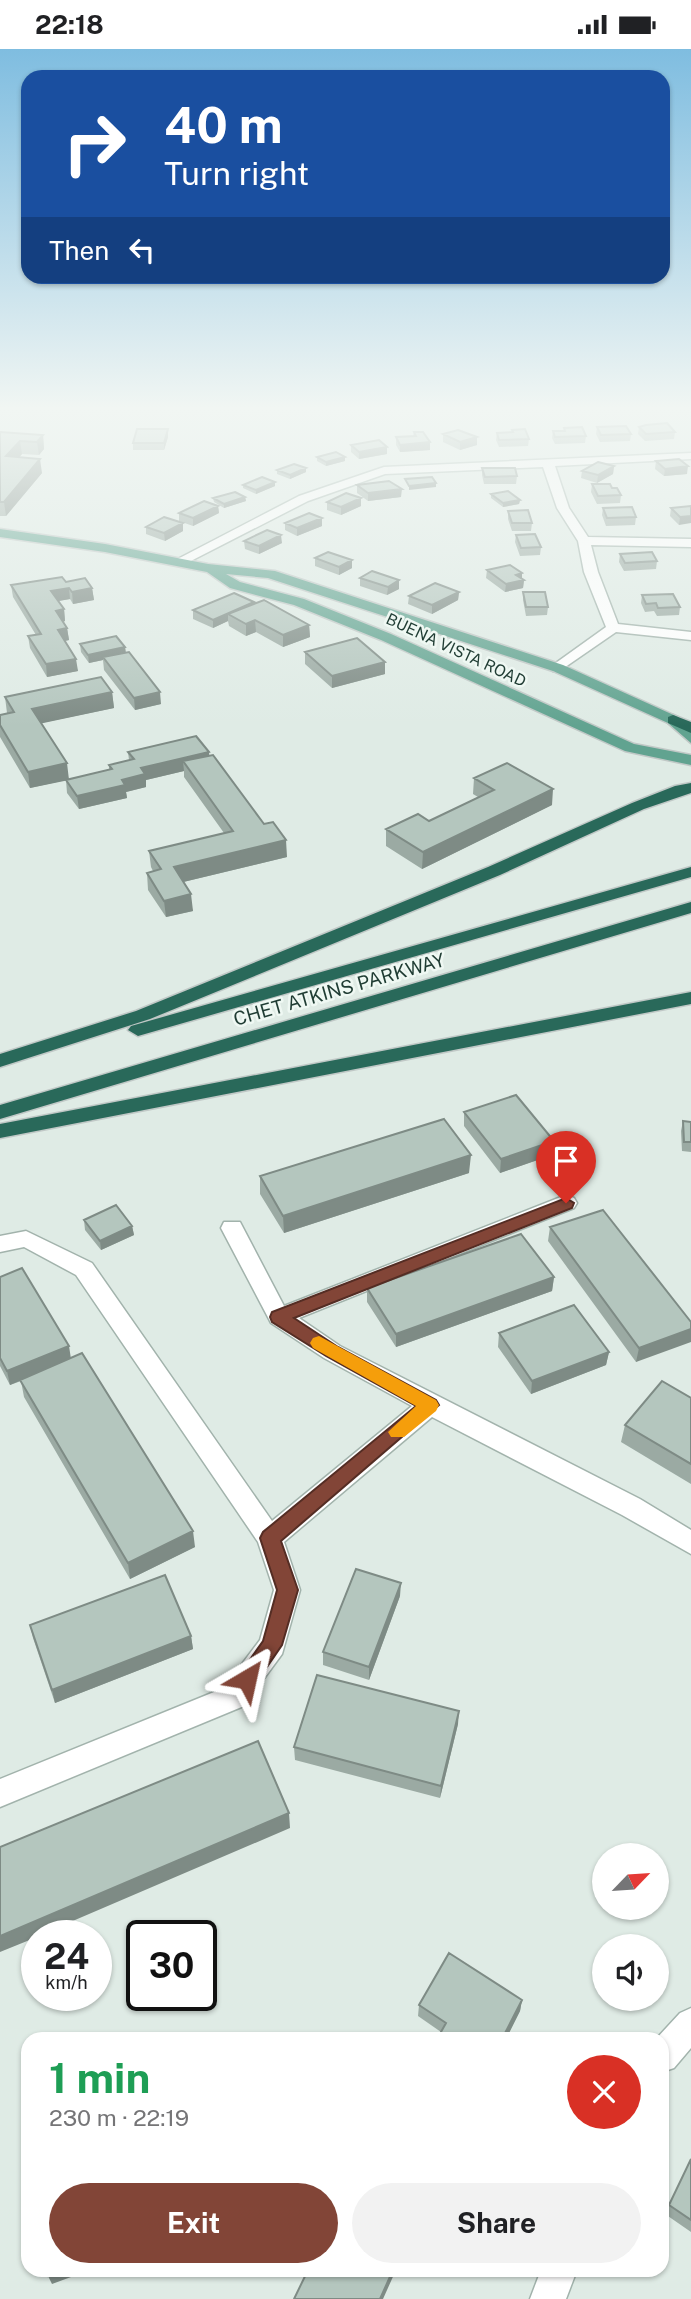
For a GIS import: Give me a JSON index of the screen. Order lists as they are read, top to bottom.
{
  "streets": {
    "highway": ["CHET ATKINS PARKWAY"],
    "main road": ["BUENA VISTA ROAD"]
  },
  "north": "top right",
  "page": {
    "status": "22:18",
    "turn": ["40 m", "Turn right"],
    "then": "Then",
    "speed": "24 km/h",
    "limit": "30",
    "heading": ["1 min", "230 m · 22:19"],
    "buttons": ["Exit", "Share"]
  }
}
